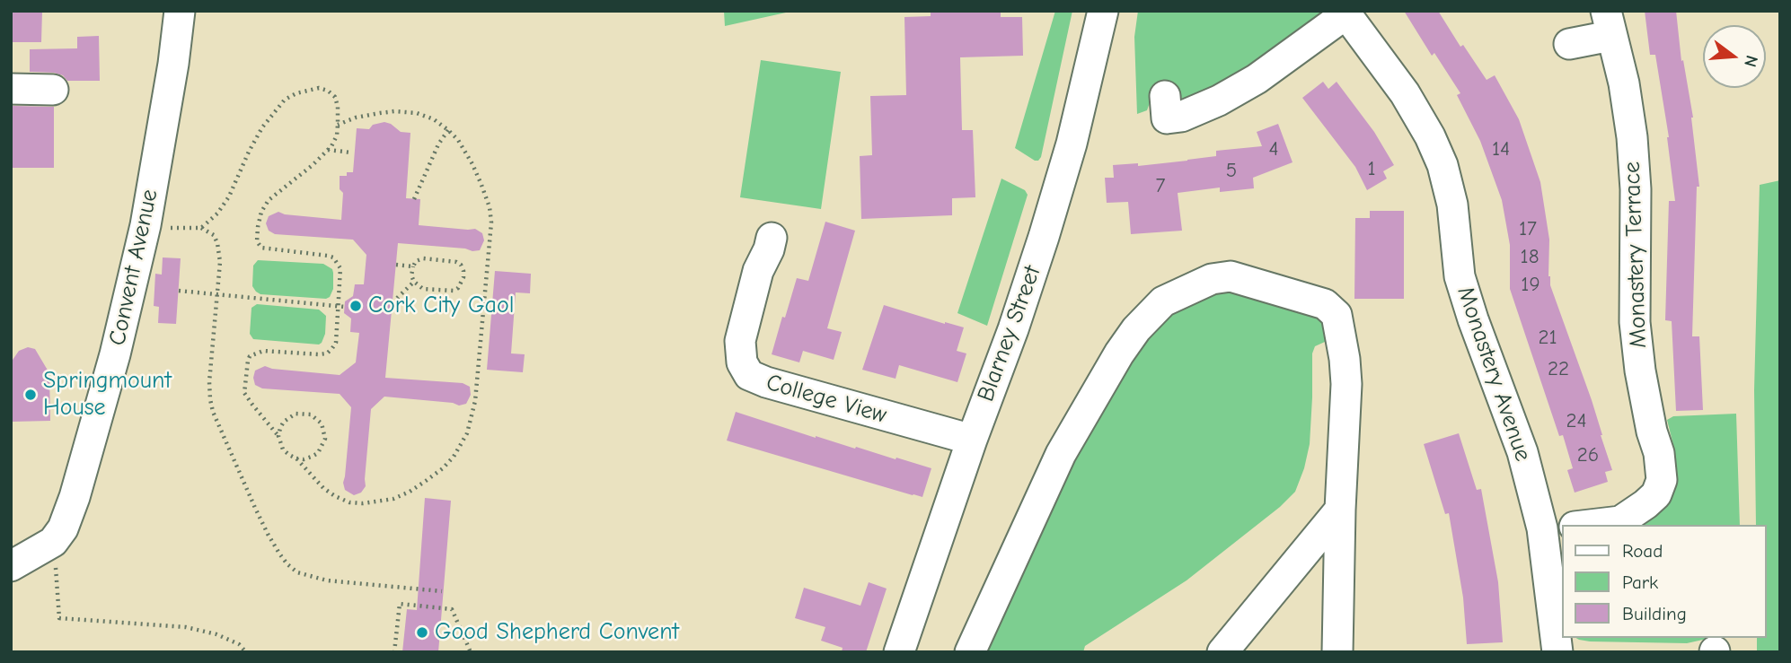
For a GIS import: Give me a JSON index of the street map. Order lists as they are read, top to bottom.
{
  "streets": {
    "street": [
      "Monastery Terrace",
      "Convent Avenue",
      "Blarney Street",
      "Monastery Avenue",
      "College View"
    ]
  },
  "crossings": [
    ["Blarney Street", "College View"]
  ],
  "places": ["Cork City Gaol", "Springmount House", "Good Shepherd Convent"],
  "house_numbers": [
    "4",
    "14",
    "1",
    "5",
    "7",
    "17",
    "18",
    "19",
    "21",
    "22",
    "24",
    "26"
  ],
  "legend": ["Road", "Park", "Building"],
  "north": "right"
}
